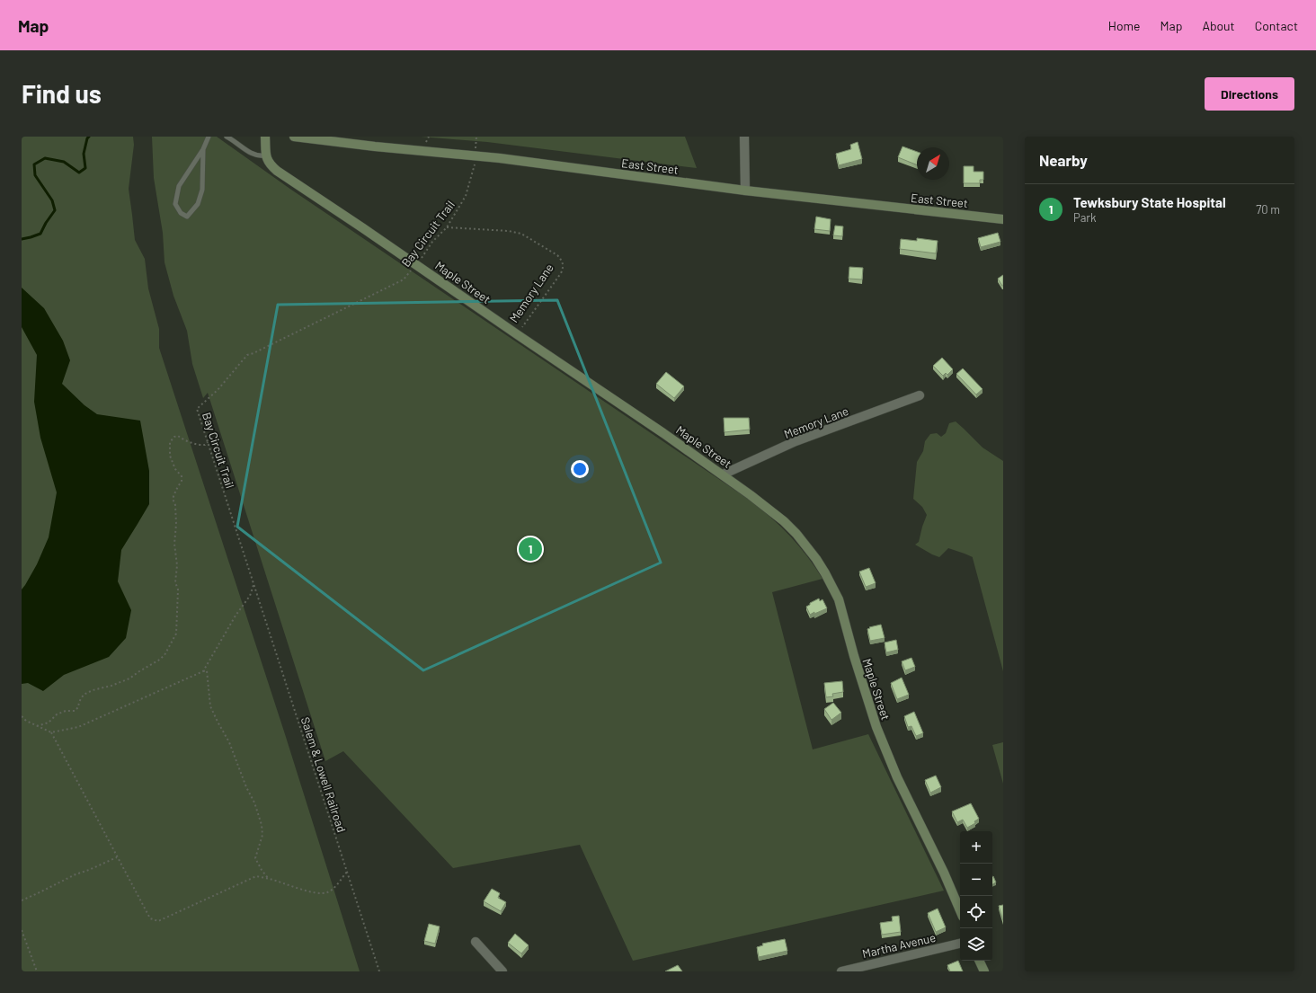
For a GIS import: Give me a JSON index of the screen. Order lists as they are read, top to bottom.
{
  "streets": {
    "street": [
      "East Street",
      "Maple Street",
      "Memory Lane",
      "Martha Avenue"
    ],
    "path": ["Bay Circuit Trail", "Salem & Lowell Railroad"]
  },
  "crossings": [
    ["East Street", "Bay Circuit Trail"],
    ["Bay Circuit Trail", "Maple Street"],
    ["Bay Circuit Trail", "Memory Lane"],
    ["Bay Circuit Trail", "Salem & Lowell Railroad"],
    ["Maple Street", "Memory Lane"]
  ],
  "north": "top right",
  "page": {
    "header": "Map",
    "nav": [
      "Home",
      "Map",
      "About",
      "Contact"
    ],
    "buttons": "Directions",
    "title": "Find us",
    "heading": "Nearby",
    "list": [
      {
        "mark": "1",
        "name": "Tewksbury State Hospital",
        "note": "Park",
        "value": "70 m"
      }
    ],
    "pins": "1",
    "map_buttons": ["+", "−"]
  }
}
